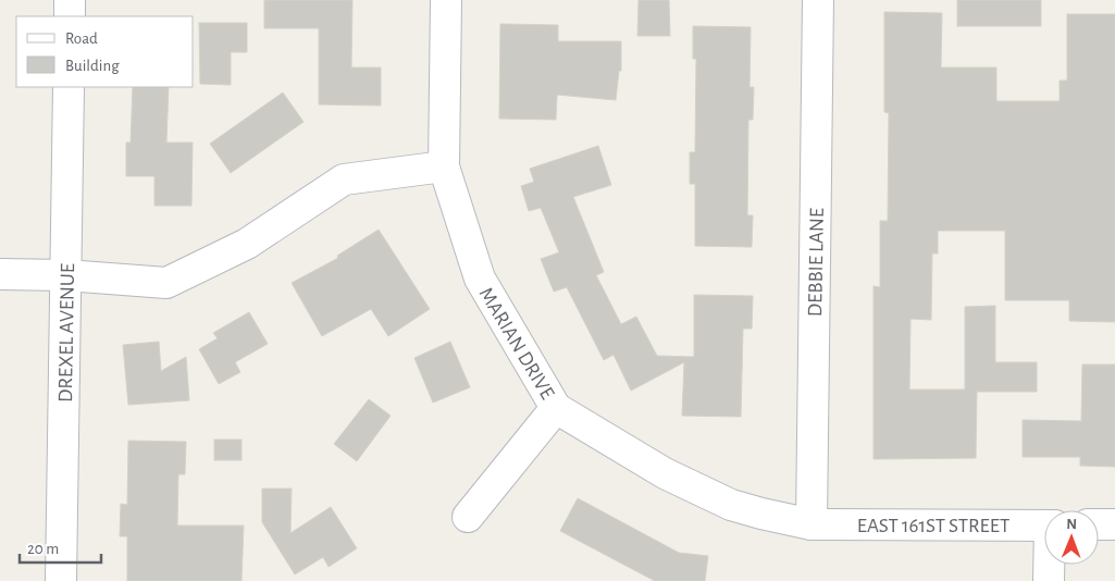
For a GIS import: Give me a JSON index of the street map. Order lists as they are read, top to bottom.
{
  "streets": {
    "street": [
      "DEBBIE LANE",
      "DREXEL AVENUE",
      "MARIAN DRIVE",
      "EAST 161ST STREET"
    ]
  },
  "crossings": [
    ["DEBBIE LANE", "MARIAN DRIVE"],
    ["DEBBIE LANE", "EAST 161ST STREET"],
    ["MARIAN DRIVE", "EAST 161ST STREET"]
  ],
  "legend": ["Road", "Building"],
  "scale_bar": "20 m",
  "north": "top"
}
